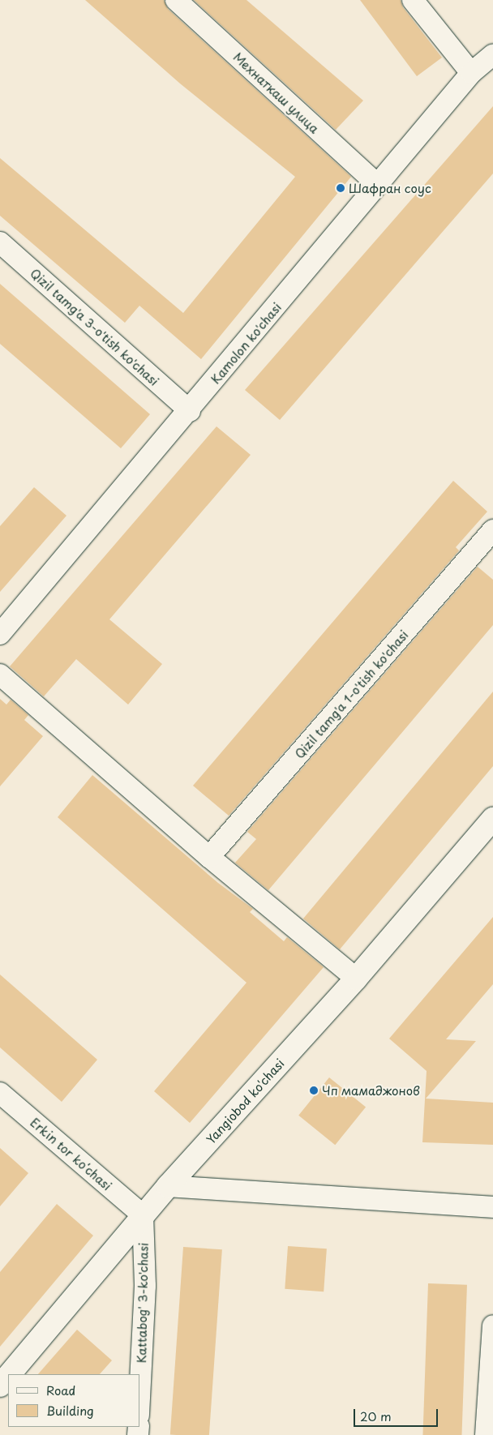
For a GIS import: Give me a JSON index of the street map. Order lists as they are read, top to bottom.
{
  "streets": {
    "street": [
      "Мехнаткаш улица",
      "Qizil tamg'a 3-o'tish ko'chasi",
      "Kamolon ko'chasi",
      "Qizil tamg'a 1-o'tish ko'chasi",
      "Yangiobod ko'chasi",
      "Erkin tor koʻchasi",
      "Kattabog' 3-ko'chasi"
    ]
  },
  "crossings": [
    ["Мехнаткаш улица", "Kamolon ko'chasi"],
    ["Qizil tamg'a 3-o'tish ko'chasi", "Kamolon ko'chasi"],
    ["Yangiobod ko'chasi", "Erkin tor koʻchasi"],
    ["Yangiobod ko'chasi", "Kattabog' 3-ko'chasi"],
    ["Erkin tor koʻchasi", "Kattabog' 3-ko'chasi"]
  ],
  "places": ["Шафран соус", "Чп мамаджонов"],
  "legend": ["Road", "Building"],
  "scale_bar": "20 m"
}
